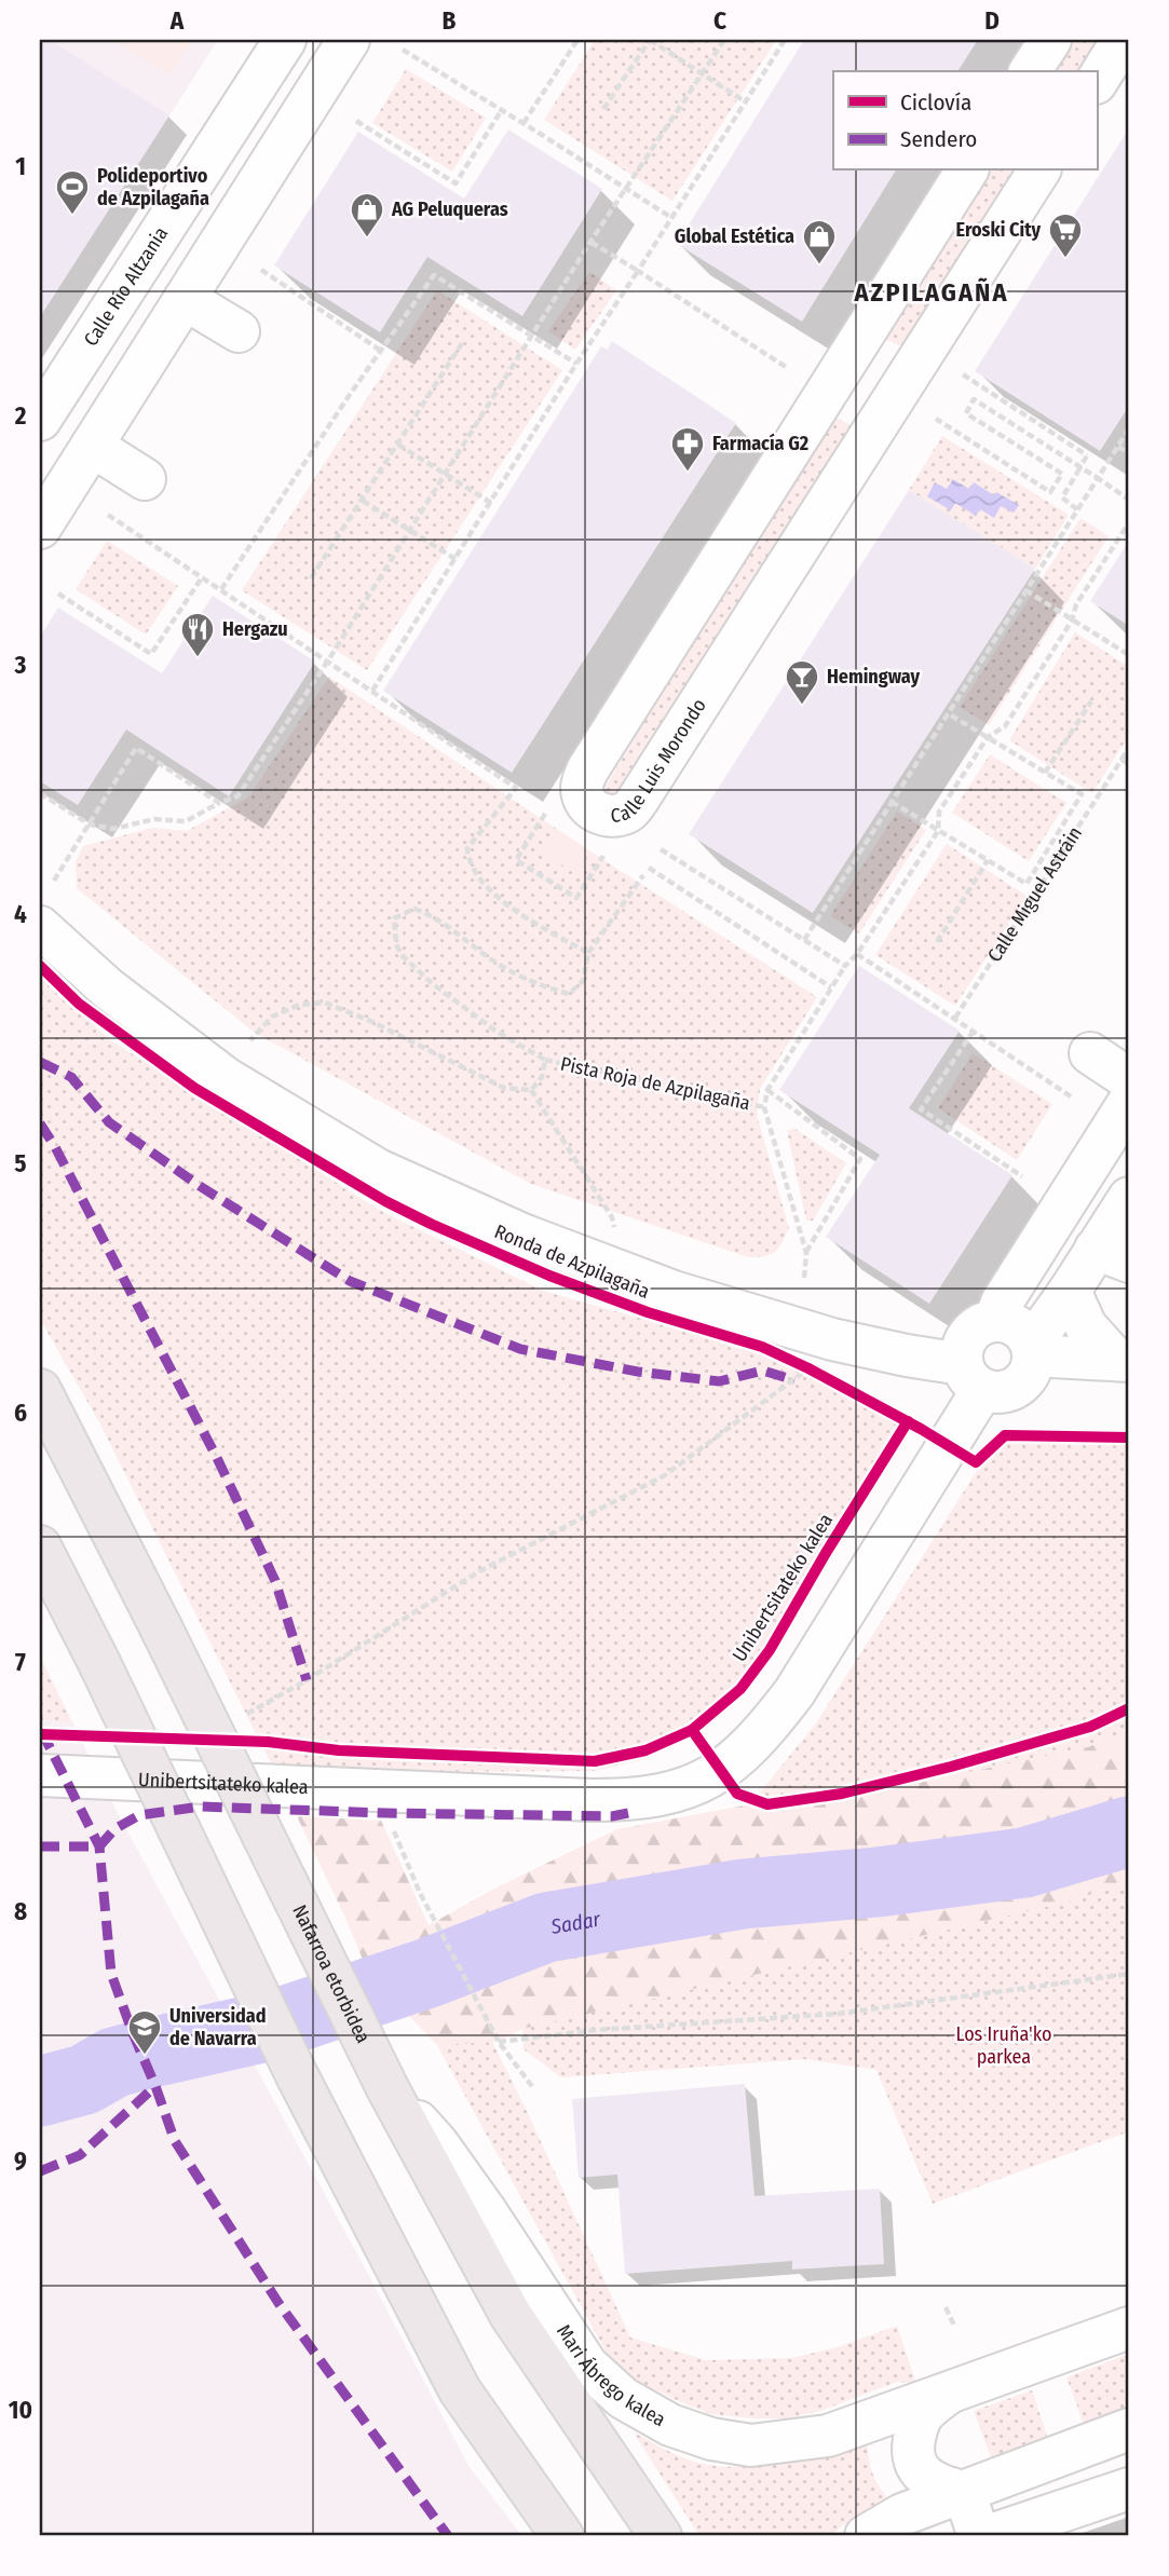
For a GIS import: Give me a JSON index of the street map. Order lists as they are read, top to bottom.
{
  "streets": {
    "main road": ["Nafarroa etorbidea"],
    "street": [
      "Calle Río Altzania",
      "Calle Luis Morondo",
      "Ronda de Azpilagaña",
      "Unibertsitateko kalea",
      "Mari Ábrego kalea"
    ],
    "path": ["Calle Miguel Astráin", "Pista Roja de Azpilagaña"]
  },
  "crossings": [
    ["Ronda de Azpilagaña", "Unibertsitateko kalea"],
    ["Nafarroa etorbidea", "Mari Ábrego kalea"]
  ],
  "districts": ["AZPILAGAÑA"],
  "water": ["Sadar"],
  "parks": ["Los Iruña'ko parkea"],
  "places": {
    "sports": ["Polideportivo de Azpilagaña"],
    "shop": ["AG Peluqueras", "Global Estética"],
    "supermarket": ["Eroski City"],
    "pharmacy": ["Farmacía G2"],
    "restaurant": ["Hergazu"],
    "bar": ["Hemingway"],
    "school or university": ["Universidad de Navarra"]
  },
  "legend": ["Ciclovía", "Sendero"],
  "grid": {
    "columns": [
      "A",
      "B",
      "C",
      "D"
    ],
    "rows": [
      "1",
      "2",
      "3",
      "4",
      "5",
      "6",
      "7",
      "8",
      "9",
      "10"
    ]
  }
}
